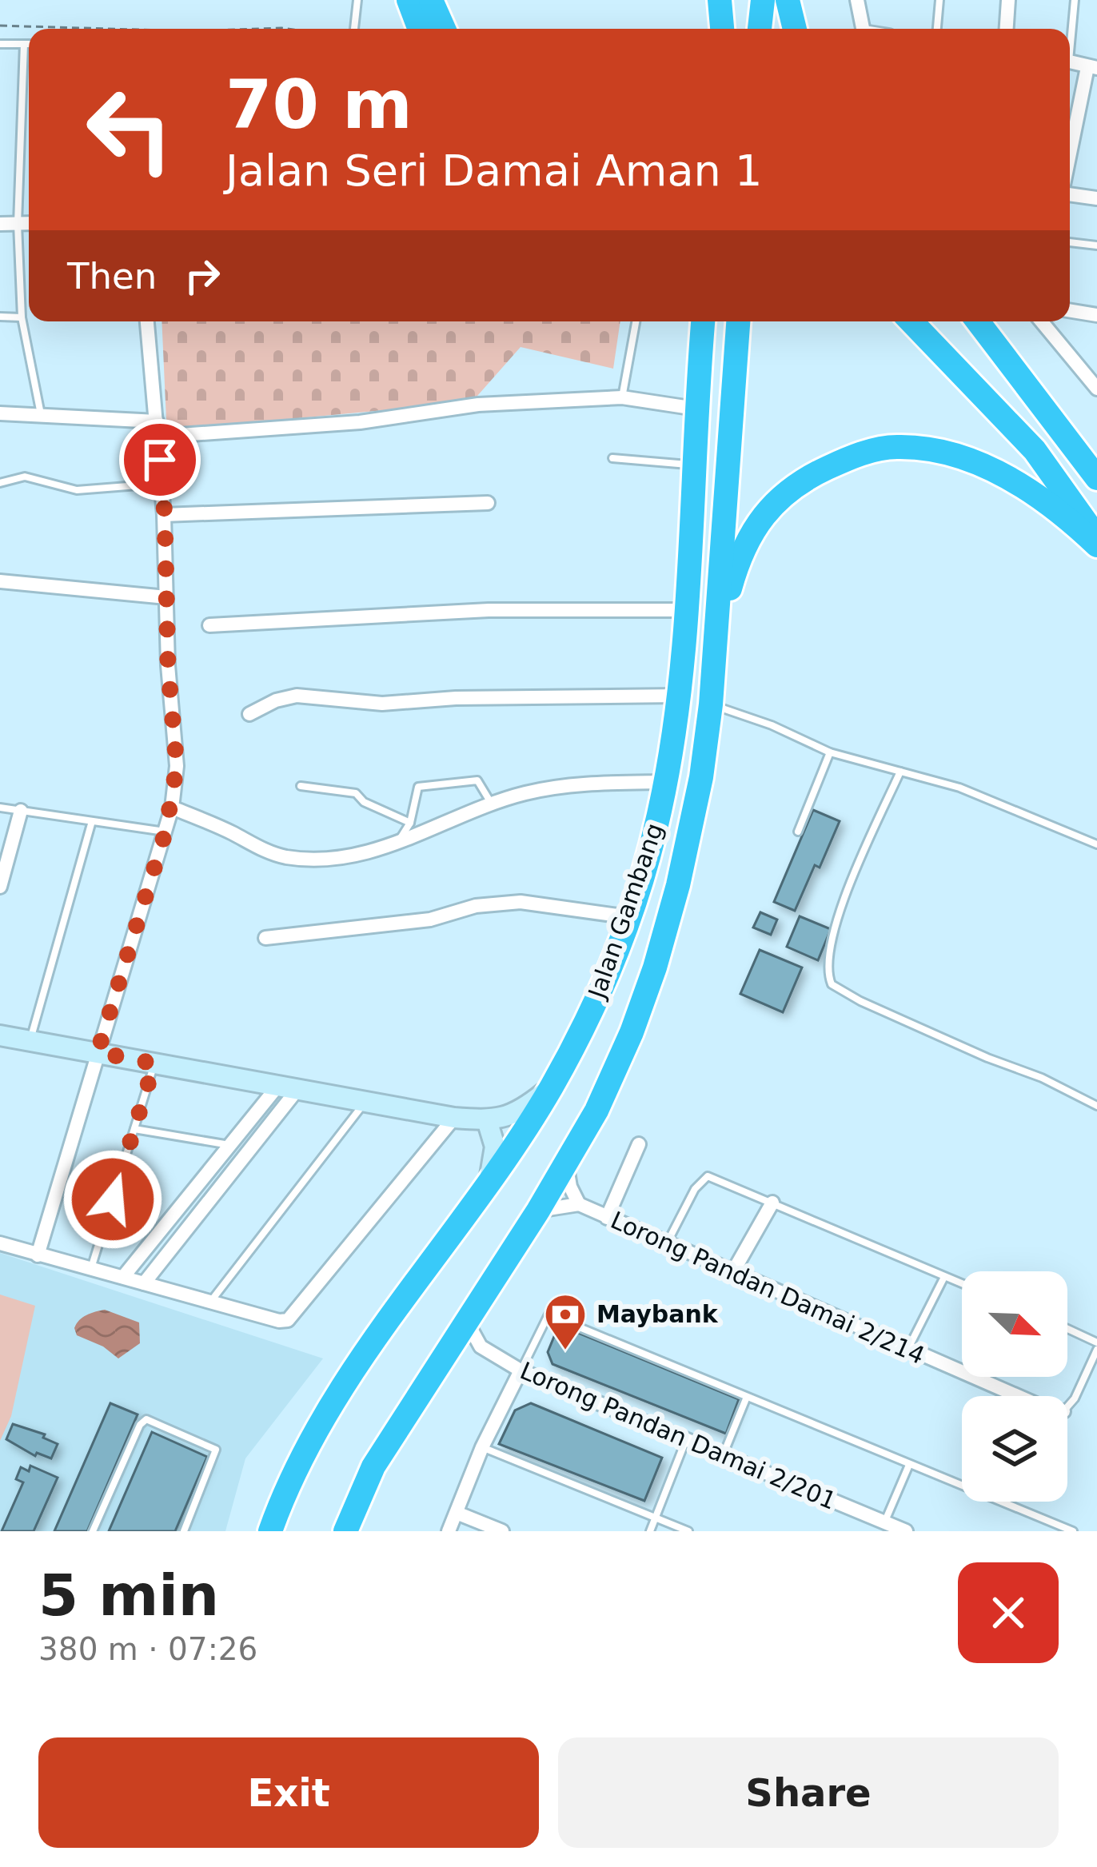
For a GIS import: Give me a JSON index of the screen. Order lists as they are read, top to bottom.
{
  "streets": {
    "highway": ["Jalan Gambang"],
    "street": ["Lorong Pandan Damai 2/214", "Lorong Pandan Damai 2/201"]
  },
  "crossings": [
    ["Jalan Gambang", "Lorong Pandan Damai 2/201"]
  ],
  "places": {
    "bank": ["Maybank"]
  },
  "north": "bottom right",
  "page": {
    "turn": ["70 m", "Jalan Seri Damai Aman 1"],
    "then": "Then",
    "heading": ["5 min", "380 m · 07:26"],
    "buttons": ["Exit", "Share"]
  }
}
